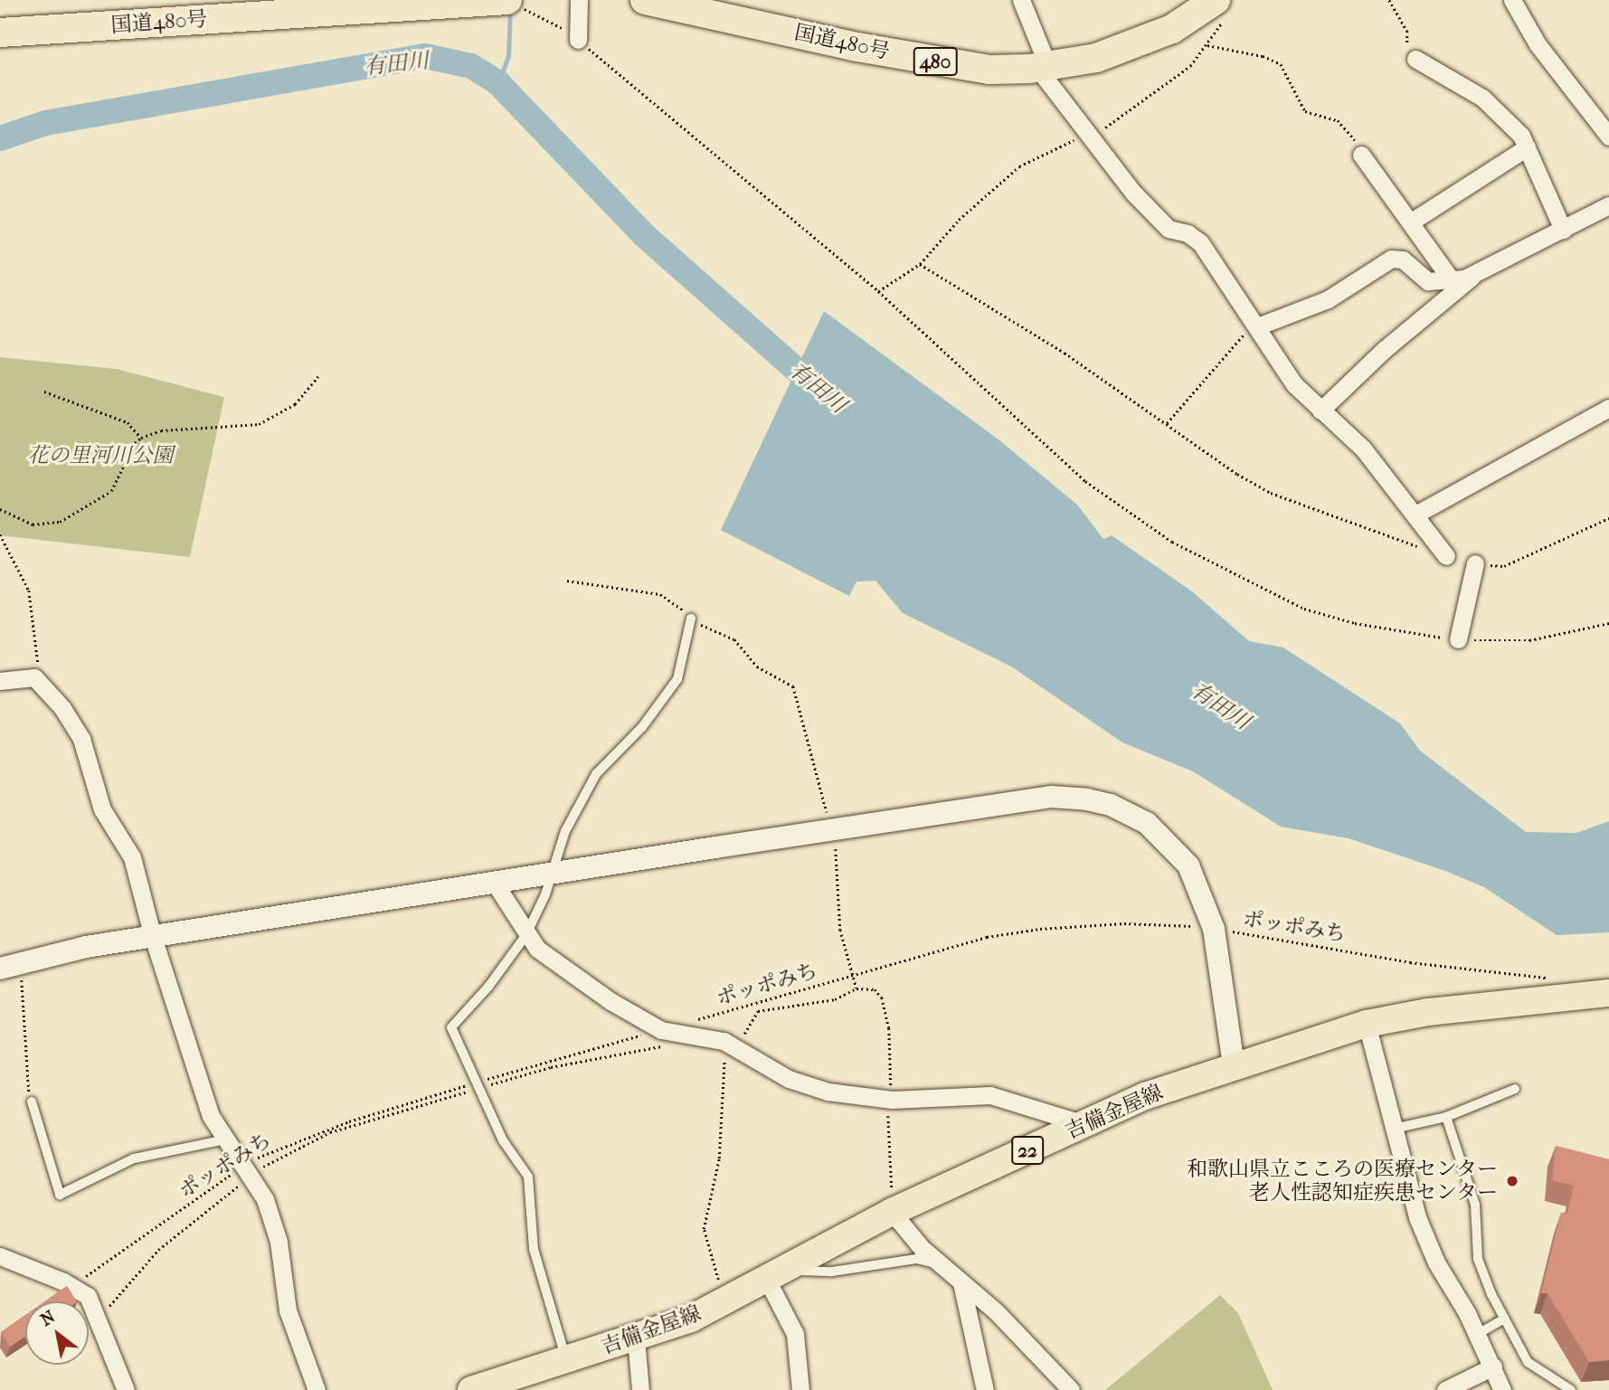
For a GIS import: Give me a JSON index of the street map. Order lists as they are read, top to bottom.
{
  "streets": {
    "highway": ["国道480号", "480"],
    "main road": ["吉備金屋線", "22"],
    "path": ["ポッポみち"]
  },
  "water": ["有田川"],
  "parks": ["花の里河川公園"],
  "places": ["和歌山県立こころの医療センター 老人性認知症疾患センター"],
  "north": "top left"
}
